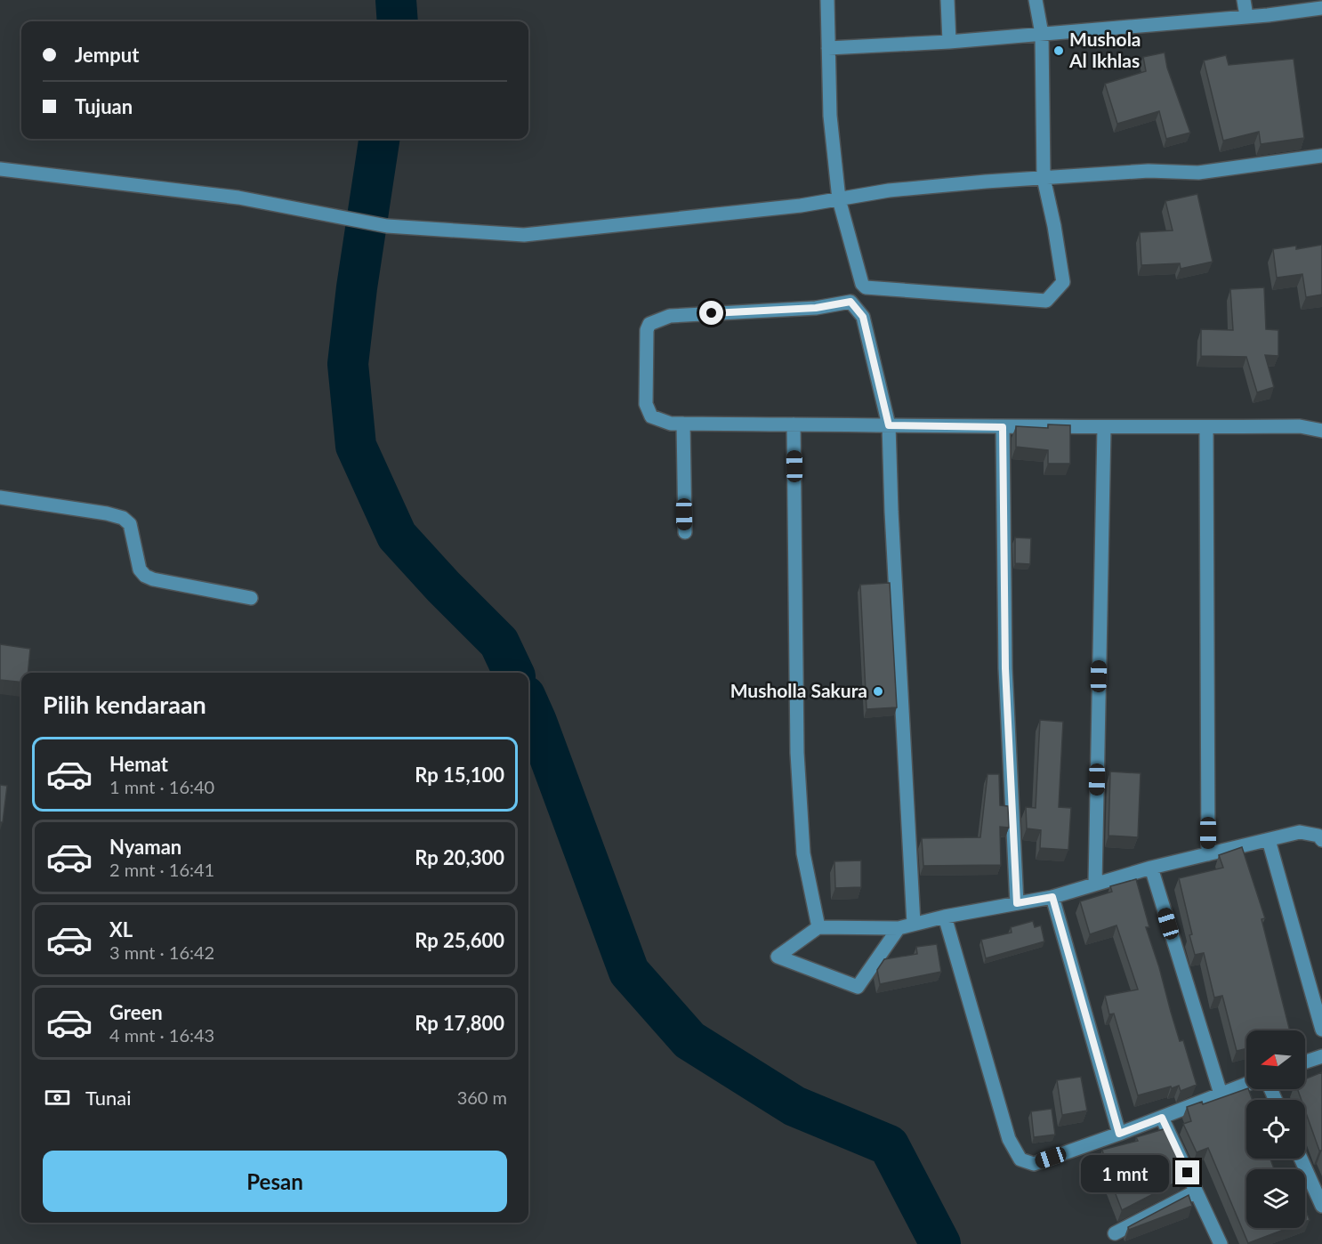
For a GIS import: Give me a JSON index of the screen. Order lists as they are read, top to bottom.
{
  "places": ["Mushola Al Ikhlas", "Musholla Sakura"],
  "north": "left",
  "page": {
    "banner": ["Jemput", "Tujuan"],
    "heading": "Pilih kendaraan",
    "list": [
      {
        "name": "Hemat",
        "note": "1 mnt · 16:40",
        "value": "Rp 15,100"
      },
      {
        "name": "Nyaman",
        "note": "2 mnt · 16:41",
        "value": "Rp 20,300"
      },
      {
        "name": "XL",
        "note": "3 mnt · 16:42",
        "value": "Rp 25,600"
      },
      {
        "name": "Green",
        "note": "4 mnt · 16:43",
        "value": "Rp 17,800"
      }
    ],
    "pay": ["Tunai", "360 m"],
    "buttons": "Pesan",
    "bubble": "1 mnt"
  }
}
